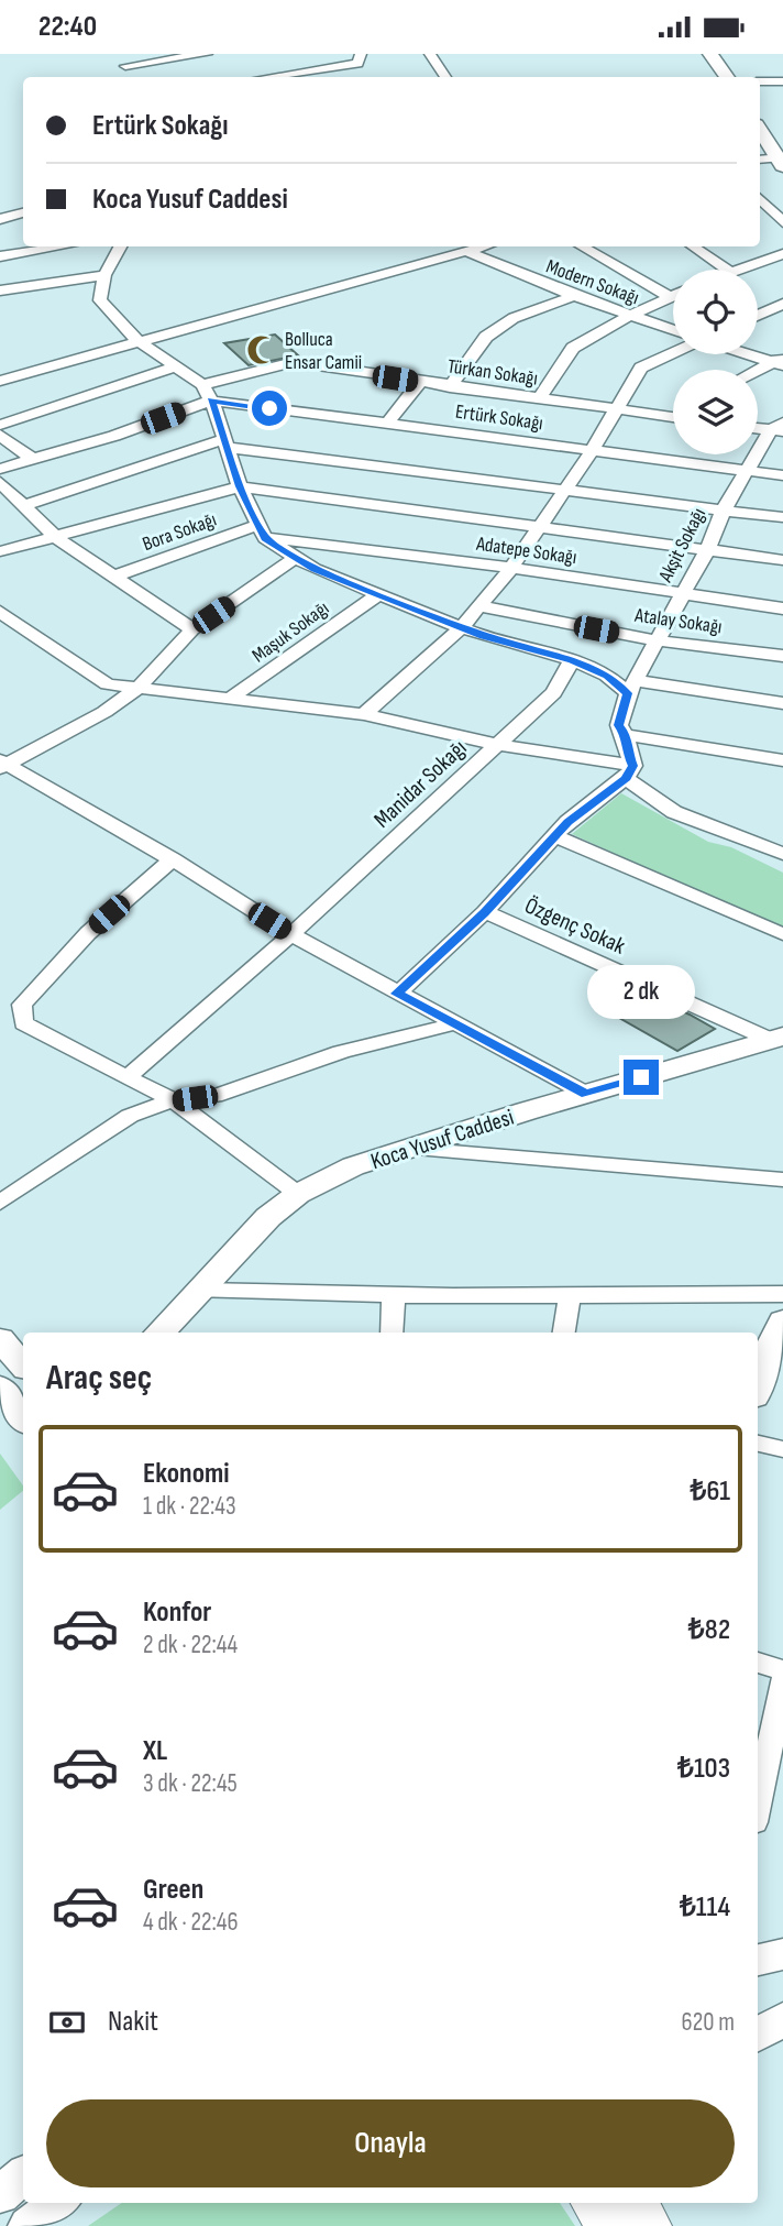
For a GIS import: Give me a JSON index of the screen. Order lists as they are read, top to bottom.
{
  "streets": {
    "street": [
      "Modern Sokağı",
      "Türkan Sokağı",
      "Ertürk Sokağı",
      "Bora Sokağı",
      "Akşit Sokağı",
      "Adatepe Sokağı",
      "Atalay Sokağı",
      "Maşuk Sokağı",
      "Manidar Sokağı",
      "Özgenç Sokak",
      "Koca Yusuf Caddesi"
    ]
  },
  "crossings": [
    ["Ertürk Sokağı", "Akşit Sokağı"],
    ["Bora Sokağı", "Adatepe Sokağı"],
    ["Akşit Sokağı", "Adatepe Sokağı"],
    ["Akşit Sokağı", "Atalay Sokağı"],
    ["Özgenç Sokak", "Koca Yusuf Caddesi"]
  ],
  "places": {
    "mosque": ["Bolluca Ensar Camii"]
  },
  "page": {
    "status": "22:40",
    "banner": ["Ertürk Sokağı", "Koca Yusuf Caddesi"],
    "bubble": "2 dk",
    "heading": "Araç seç",
    "list": [
      {
        "name": "Ekonomi",
        "note": "1 dk · 22:43",
        "value": "₺61"
      },
      {
        "name": "Konfor",
        "note": "2 dk · 22:44",
        "value": "₺82"
      },
      {
        "name": "XL",
        "note": "3 dk · 22:45",
        "value": "₺103"
      },
      {
        "name": "Green",
        "note": "4 dk · 22:46",
        "value": "₺114"
      }
    ],
    "pay": ["Nakit", "620 m"],
    "buttons": "Onayla"
  }
}
